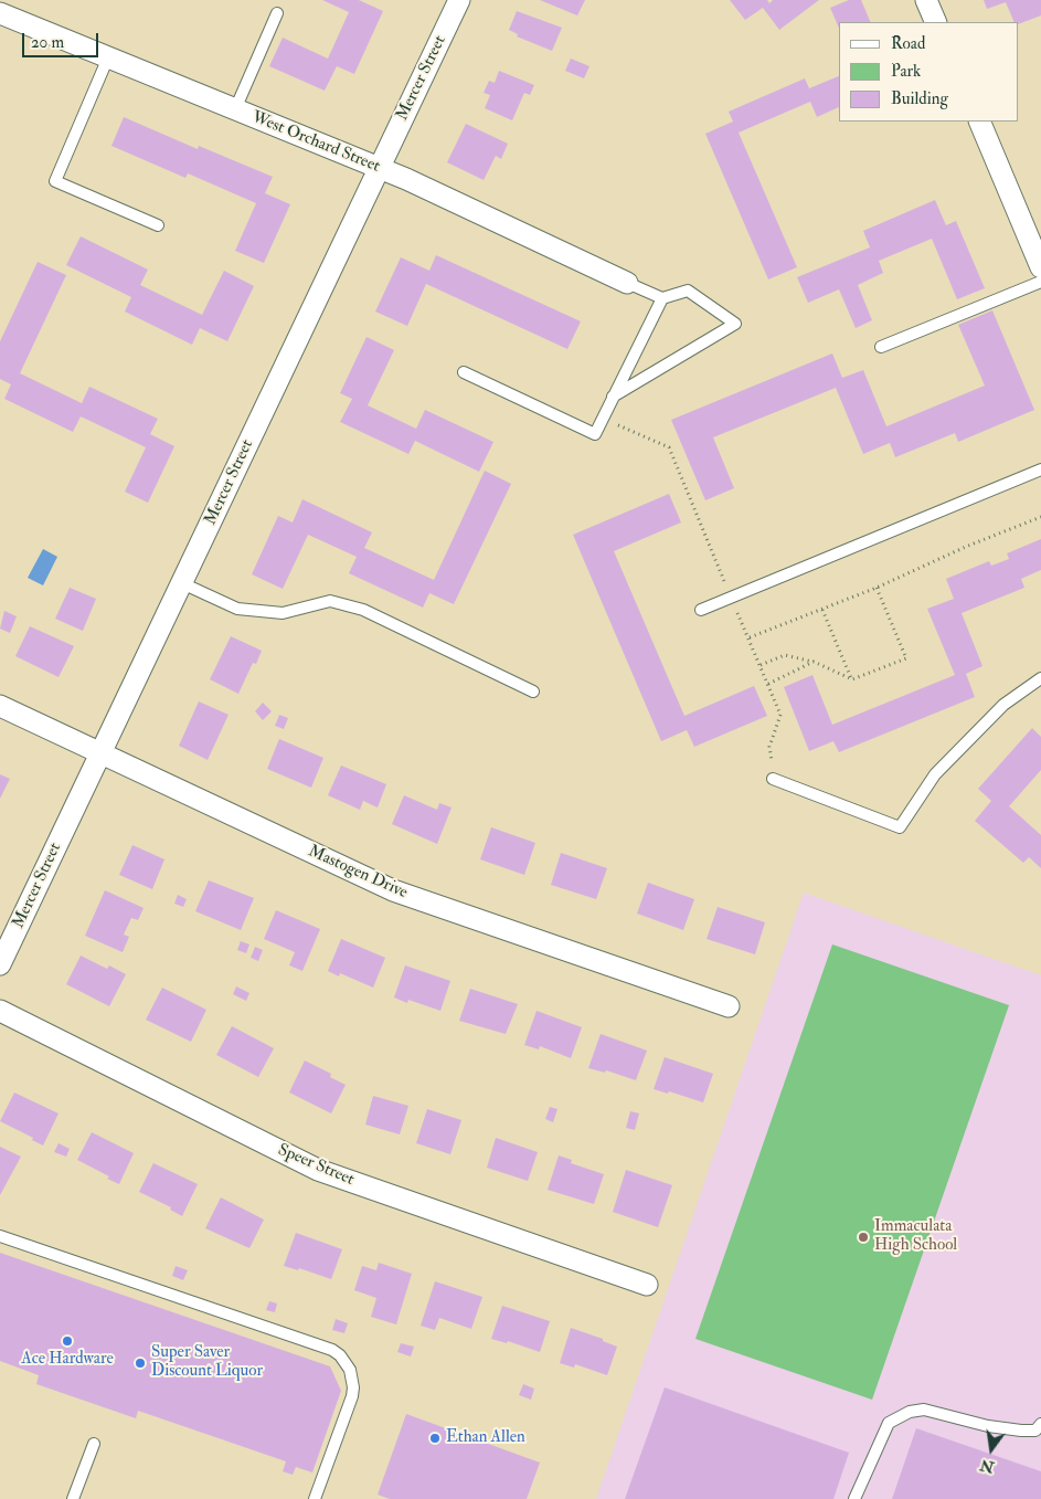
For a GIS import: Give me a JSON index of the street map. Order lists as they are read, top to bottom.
{
  "streets": {
    "street": [
      "Mercer Street",
      "West Orchard Street",
      "Mastogen Drive",
      "Speer Street"
    ]
  },
  "crossings": [
    ["Mercer Street", "West Orchard Street"],
    ["Mercer Street", "Mastogen Drive"]
  ],
  "places": [
    "Immaculata High School",
    "Ace Hardware",
    "Super Saver Discount Liquor",
    "Ethan Allen"
  ],
  "legend": ["Road", "Park", "Building"],
  "scale_bar": "20 m",
  "north": "bottom"
}
